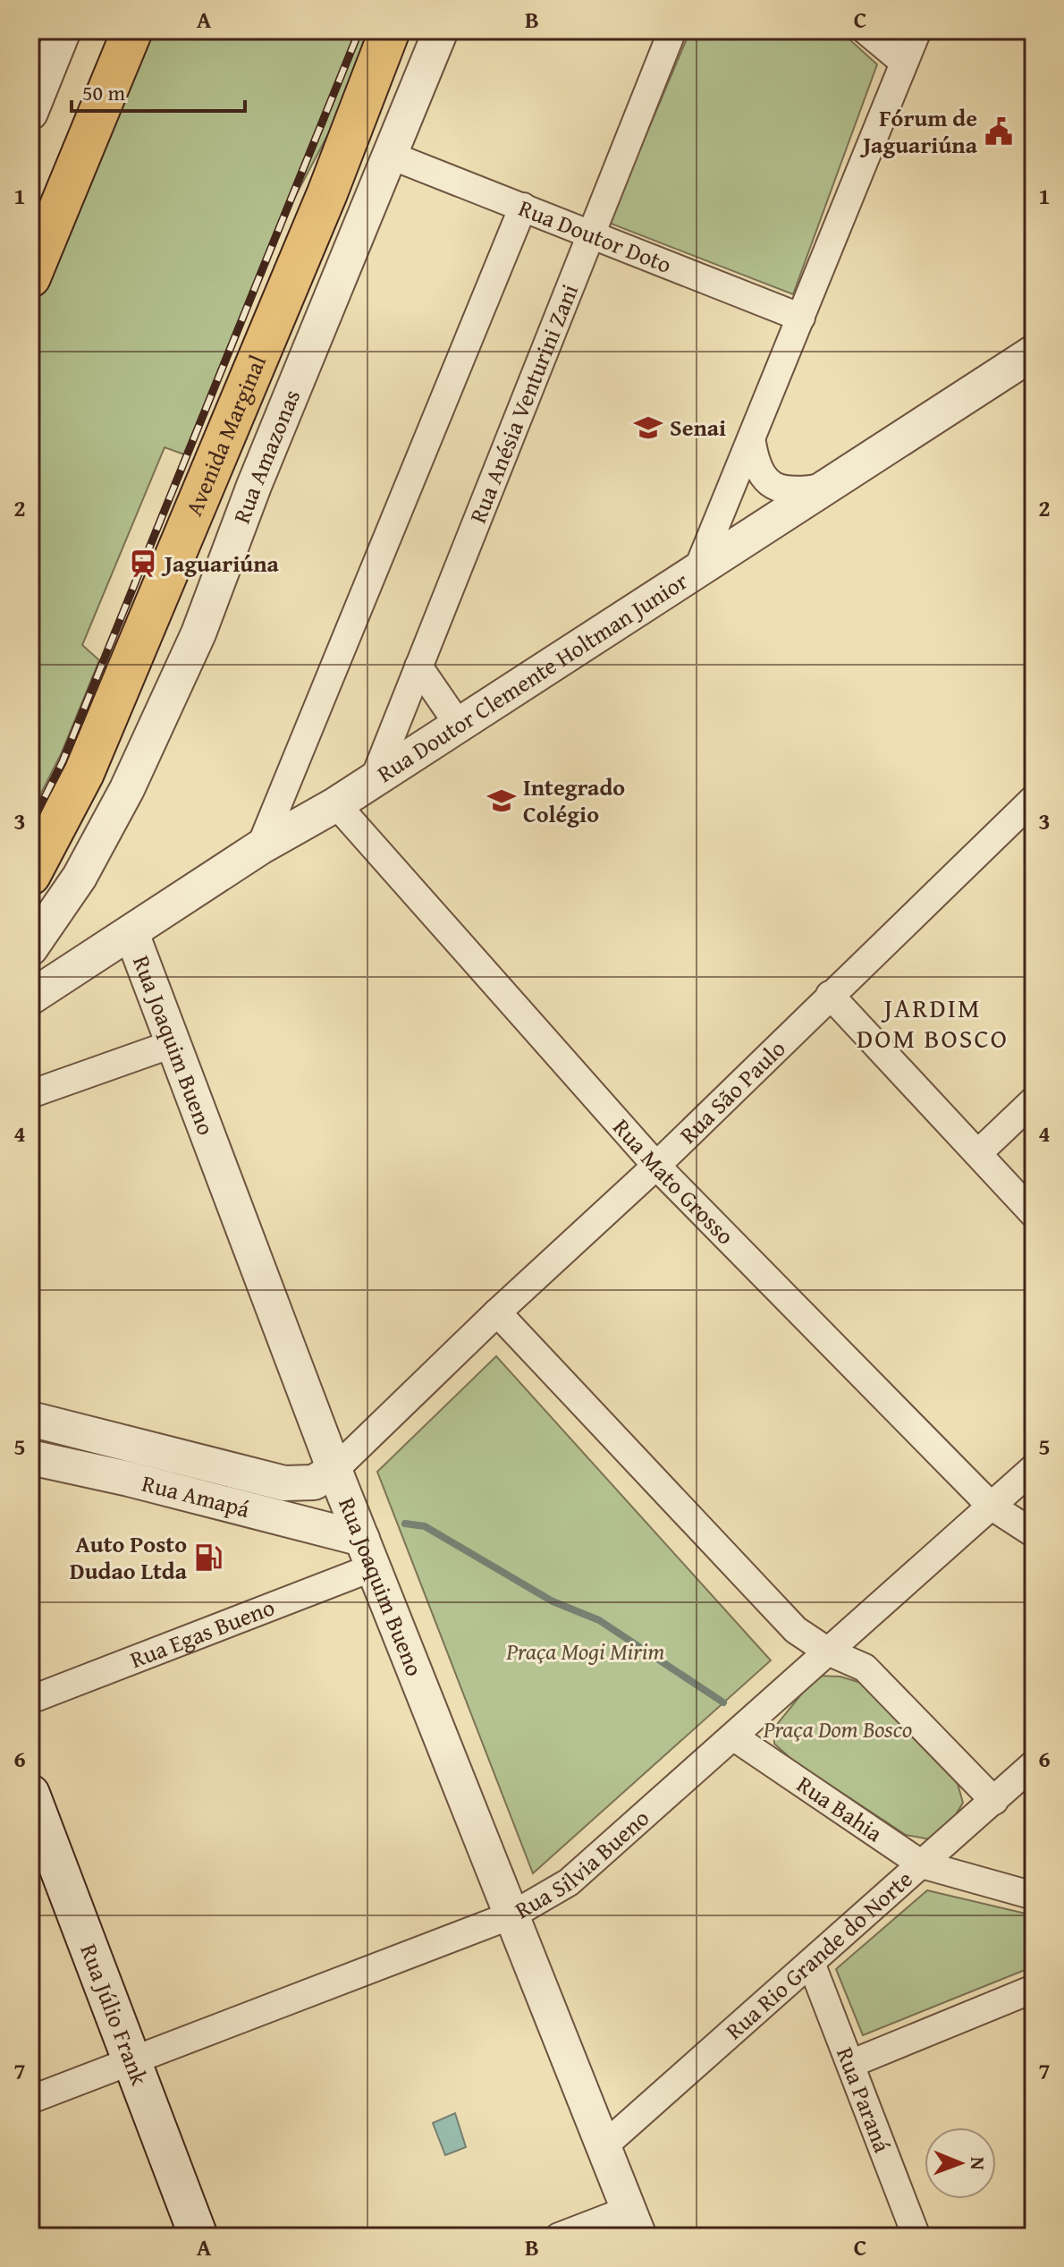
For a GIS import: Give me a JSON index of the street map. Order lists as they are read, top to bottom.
{
  "streets": {
    "main road": ["Avenida Marginal", "Rua Júlio Frank"],
    "street": [
      "Rua Doutor Doto",
      "Rua Anésia Venturini Zani",
      "Rua Amazonas",
      "Rua Doutor Clemente Holtman Junior",
      "Rua Joaquim Bueno",
      "Rua São Paulo",
      "Rua Mato Grosso",
      "Rua Amapá",
      "Rua Egas Bueno",
      "Rua Bahia",
      "Rua Silvia Bueno",
      "Rua Rio Grande do Norte",
      "Rua Paraná"
    ]
  },
  "crossings": [
    ["Rua Doutor Doto", "Rua Anésia Venturini Zani"],
    ["Rua Doutor Doto", "Rua Amazonas"],
    ["Rua Anésia Venturini Zani", "Rua Doutor Clemente Holtman Junior"],
    ["Rua Doutor Clemente Holtman Junior", "Rua Joaquim Bueno"],
    ["Rua Doutor Clemente Holtman Junior", "Rua Mato Grosso"],
    ["Rua Joaquim Bueno", "Rua São Paulo"],
    ["Rua Joaquim Bueno", "Rua Amapá"],
    ["Rua Joaquim Bueno", "Rua Egas Bueno"],
    ["Rua Joaquim Bueno", "Rua Silvia Bueno"],
    ["Rua Joaquim Bueno", "Rua Rio Grande do Norte"],
    ["Rua São Paulo", "Rua Mato Grosso"],
    ["Rua São Paulo", "Rua Amapá"],
    ["Rua Mato Grosso", "Rua Silvia Bueno"],
    ["Rua Amapá", "Rua Egas Bueno"],
    ["Rua Bahia", "Rua Silvia Bueno"],
    ["Rua Bahia", "Rua Rio Grande do Norte"],
    ["Rua Silvia Bueno", "Rua Júlio Frank"],
    ["Rua Rio Grande do Norte", "Rua Paraná"]
  ],
  "districts": ["JARDIM DOM BOSCO"],
  "parks": ["Praça Mogi Mirim", "Praça Dom Bosco"],
  "places": {
    "public building": ["Fórum de Jaguariúna"],
    "school or university": ["Senai", "Integrado Colégio"],
    "station": ["Jaguariúna"],
    "fuel station": ["Auto Posto Dudao Ltda"]
  },
  "scale_bar": "50 m",
  "north": "right",
  "grid": {
    "columns": ["A", "B", "C"],
    "rows": [
      "1",
      "2",
      "3",
      "4",
      "5",
      "6",
      "7"
    ]
  }
}
